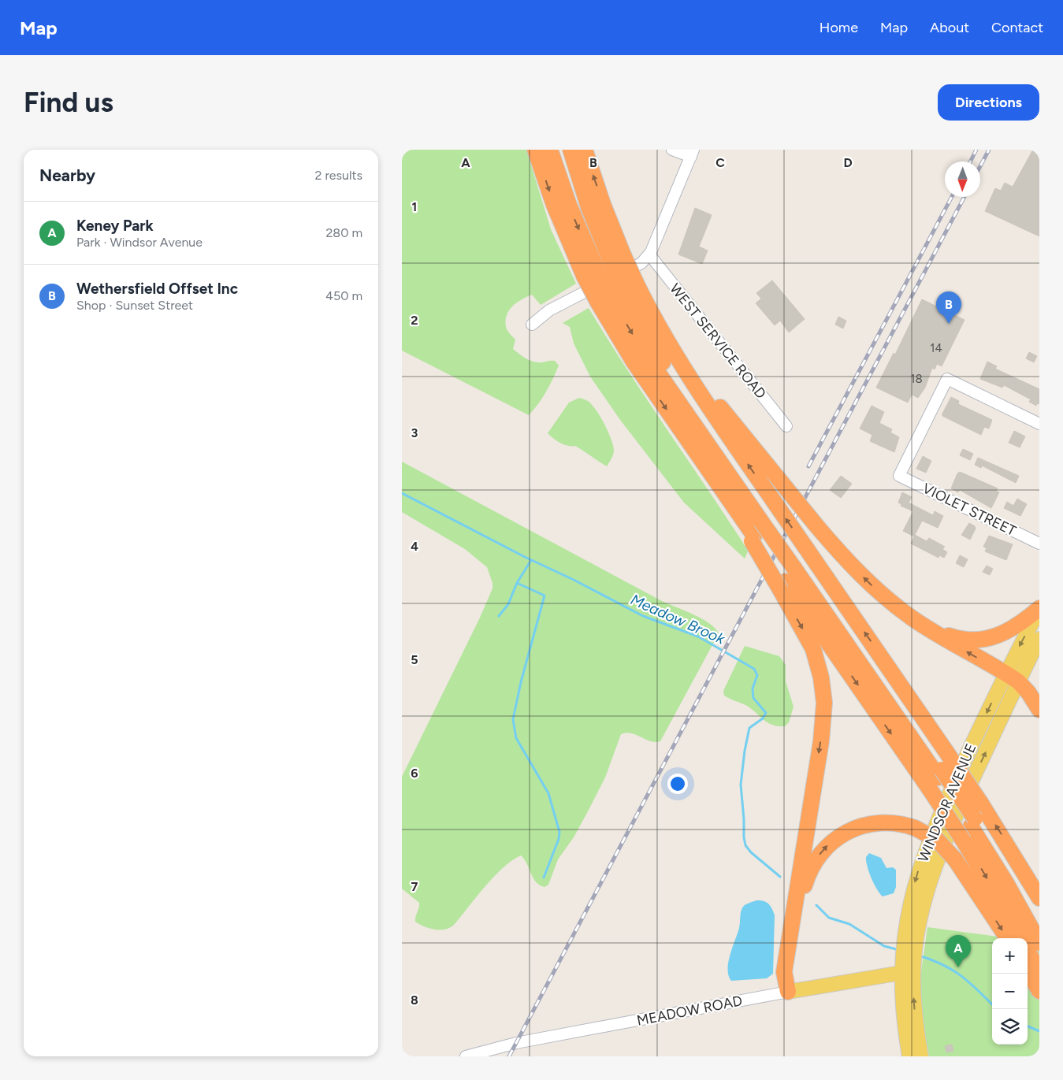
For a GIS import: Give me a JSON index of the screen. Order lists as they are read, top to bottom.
{
  "streets": {
    "main road": ["WINDSOR AVENUE", "MEADOW ROAD"],
    "street": ["WEST SERVICE ROAD", "VIOLET STREET"]
  },
  "crossings": [
    ["WINDSOR AVENUE", "MEADOW ROAD"]
  ],
  "water": ["Meadow Brook"],
  "house_numbers": ["14", "18"],
  "north": "bottom",
  "page": {
    "header": "Map",
    "nav": [
      "Home",
      "Map",
      "About",
      "Contact"
    ],
    "buttons": "Directions",
    "title": "Find us",
    "heading": ["Nearby", "2 results"],
    "list": [
      {
        "mark": "A",
        "name": "Keney Park",
        "note": "Park · Windsor Avenue",
        "value": "280 m"
      },
      {
        "mark": "B",
        "name": "Wethersfield Offset Inc",
        "note": "Shop · Sunset Street",
        "value": "450 m"
      }
    ],
    "pins": ["B", "A"],
    "map_buttons": ["+", "−"]
  },
  "grid": {
    "columns": [
      "A",
      "B",
      "C",
      "D"
    ],
    "rows": [
      "1",
      "2",
      "3",
      "4",
      "5",
      "6",
      "7",
      "8"
    ]
  }
}
